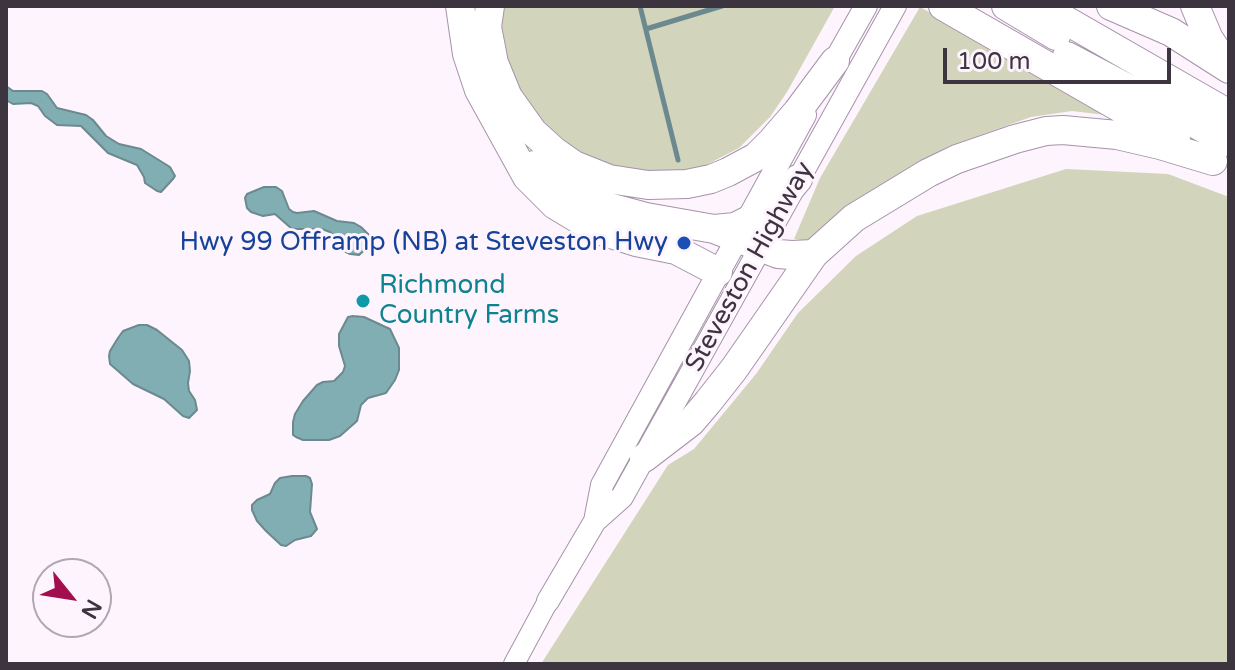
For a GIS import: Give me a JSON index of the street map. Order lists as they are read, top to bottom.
{
  "streets": {
    "main road": ["Steveston Highway"]
  },
  "places": ["Hwy 99 Offramp (NB) at Steveston Hwy", "Richmond Country Farms"],
  "scale_bar": "100 m",
  "north": "bottom right"
}
